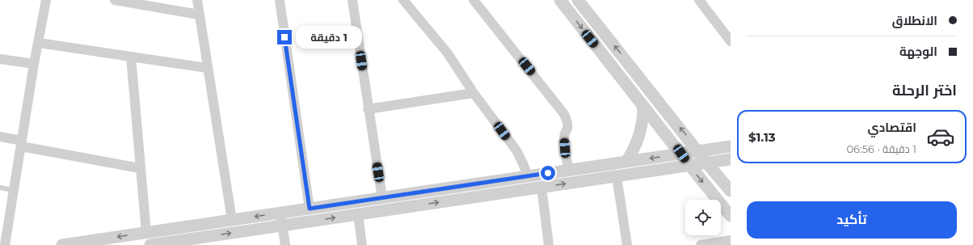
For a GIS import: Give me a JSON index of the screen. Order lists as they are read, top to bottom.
{
  "page": {
    "banner": ["الانطلاق", "الوجهة"],
    "bubble": "1 دقيقة",
    "heading": "اختر الرحلة",
    "list": [
      {
        "name": "اقتصادي",
        "note": "1 دقيقة · 06:56",
        "value": "$1.13"
      }
    ],
    "buttons": "تأكيد"
  }
}
